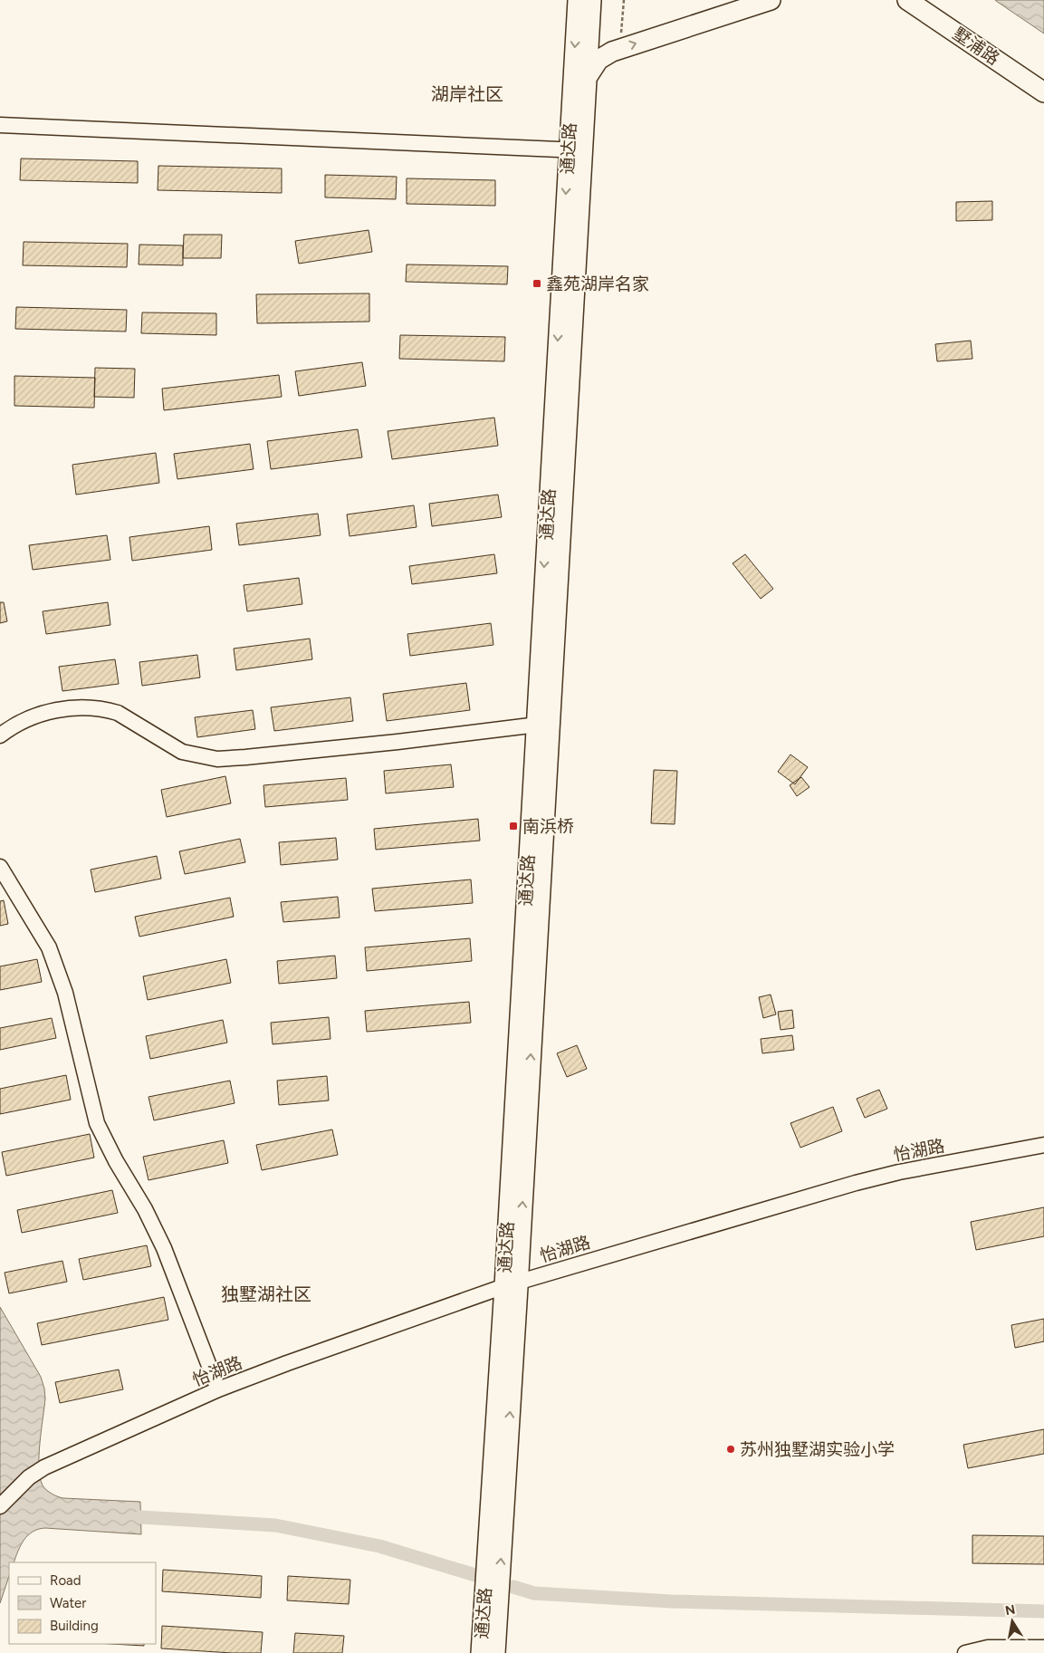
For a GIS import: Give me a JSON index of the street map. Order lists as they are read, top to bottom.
{
  "streets": {
    "main road": ["墅浦路", "通达路"],
    "street": ["怡湖路"]
  },
  "crossings": [
    ["通达路", "怡湖路"]
  ],
  "districts": ["湖岸社区", "独墅湖社区"],
  "places": {
    "transit": ["鑫苑湖岸名家", "南浜桥"],
    "other": ["苏州独墅湖实验小学"]
  },
  "legend": ["Road", "Water", "Building"],
  "north": "top"
}
